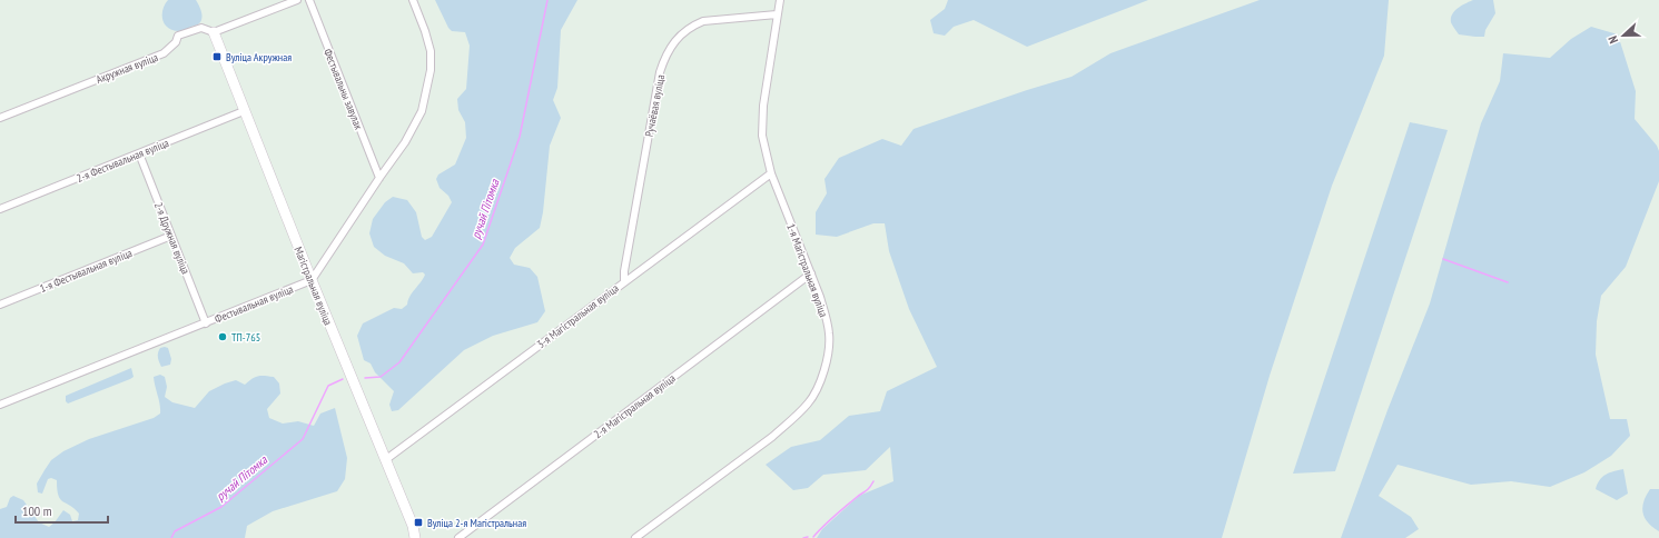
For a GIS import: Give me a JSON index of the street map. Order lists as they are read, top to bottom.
{
  "streets": {
    "street": [
      "Акружная вуліца",
      "Фестывальны завулак",
      "Ручаёвая вуліца",
      "2-я Фестывальная вуліца",
      "2-я Дружная вуліца",
      "1-я Фестывальная вуліца",
      "1-я Магістральная вуліца",
      "Магістральная вуліца",
      "Фестывальная вуліца",
      "3-я Магістральная вуліца",
      "2-я Магістральная вуліца"
    ]
  },
  "crossings": [
    ["Акружная вуліца", "Магістральная вуліца"],
    ["Ручаёвая вуліца", "1-я Магістральная вуліца"],
    ["Ручаёвая вуліца", "3-я Магістральная вуліца"],
    ["2-я Фестывальная вуліца", "2-я Дружная вуліца"],
    ["2-я Фестывальная вуліца", "Магістральная вуліца"],
    ["2-я Дружная вуліца", "1-я Фестывальная вуліца"],
    ["2-я Дружная вуліца", "Фестывальная вуліца"],
    ["1-я Магістральная вуліца", "3-я Магістральная вуліца"],
    ["1-я Магістральная вуліца", "2-я Магістральная вуліца"],
    ["Магістральная вуліца", "Фестывальная вуліца"],
    ["Магістральная вуліца", "3-я Магістральная вуліца"]
  ],
  "water": ["ручай Пітомка"],
  "places": {
    "transit": ["Вуліца Акружная", "Вуліца 2-я Магістральная"],
    "other": ["ТП-765"]
  },
  "scale_bar": "100 m",
  "north": "left"
}
